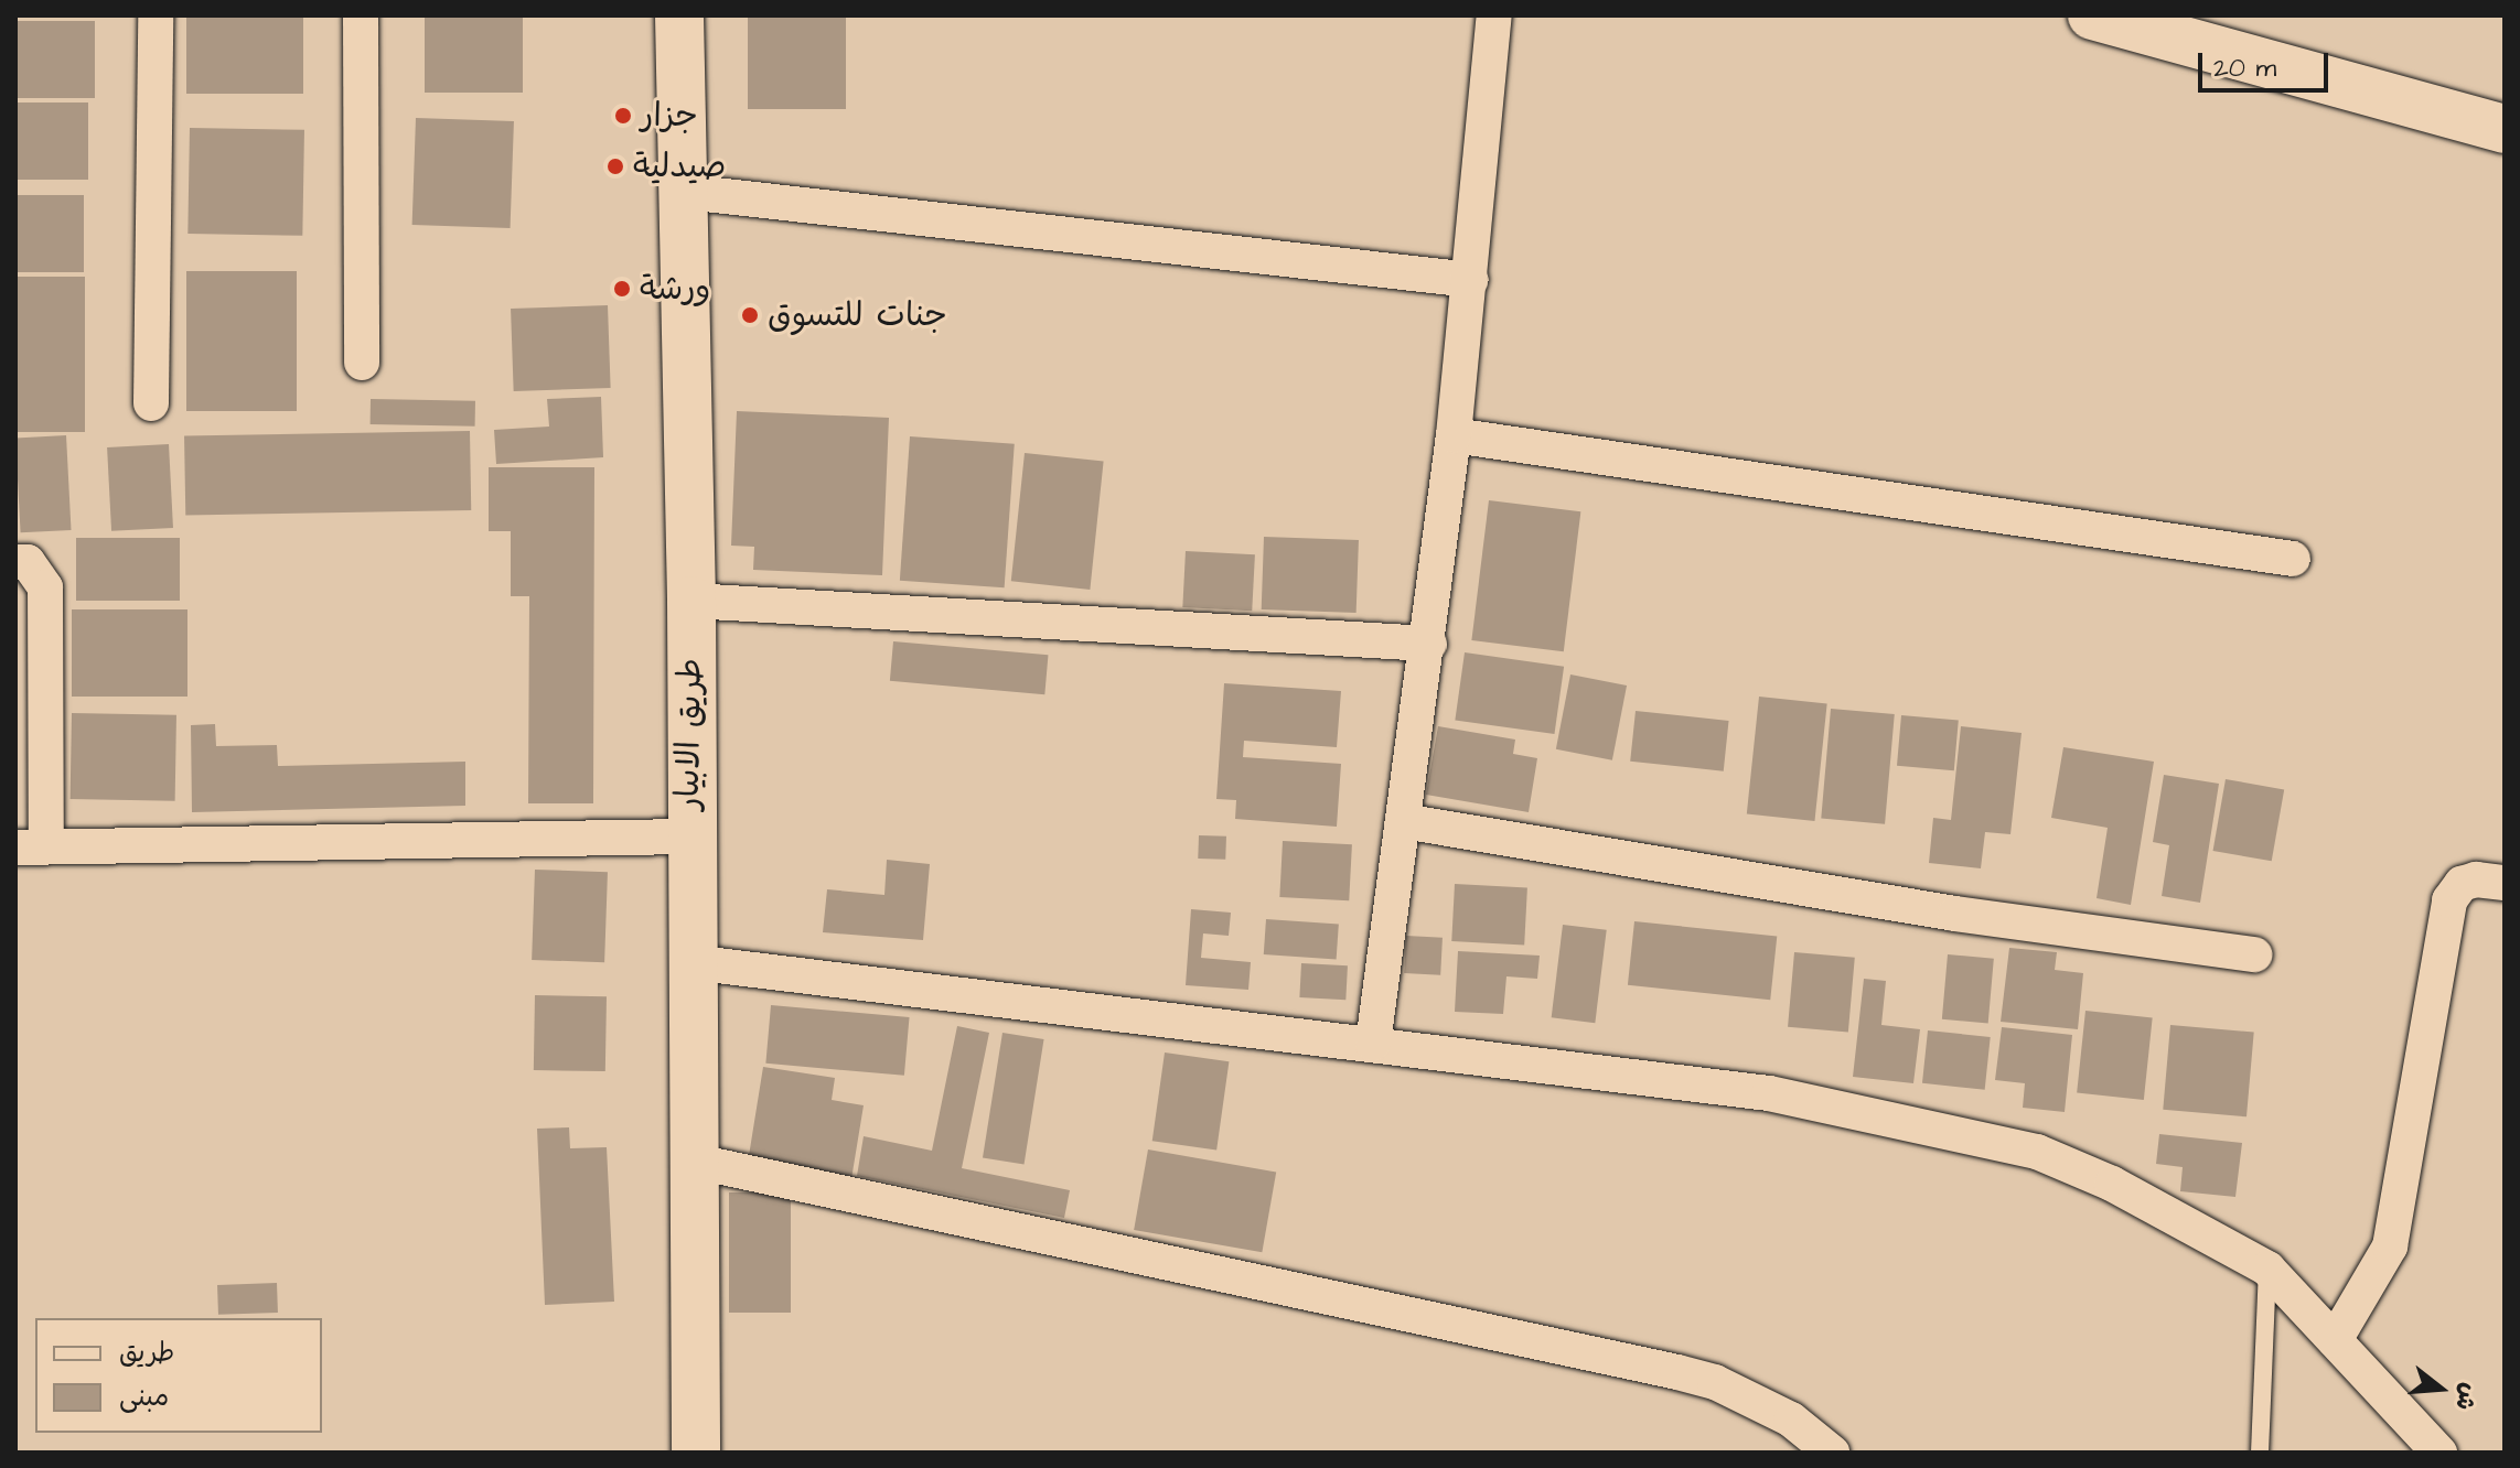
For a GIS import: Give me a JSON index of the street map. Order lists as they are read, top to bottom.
{
  "streets": {
    "main road": ["طريق الابيار"]
  },
  "places": [
    "جزار",
    "صيدلية",
    "ورشة",
    "جنات للتسوق"
  ],
  "legend": ["طريق", "مبنى"],
  "scale_bar": "20 m",
  "north": "right"
}
